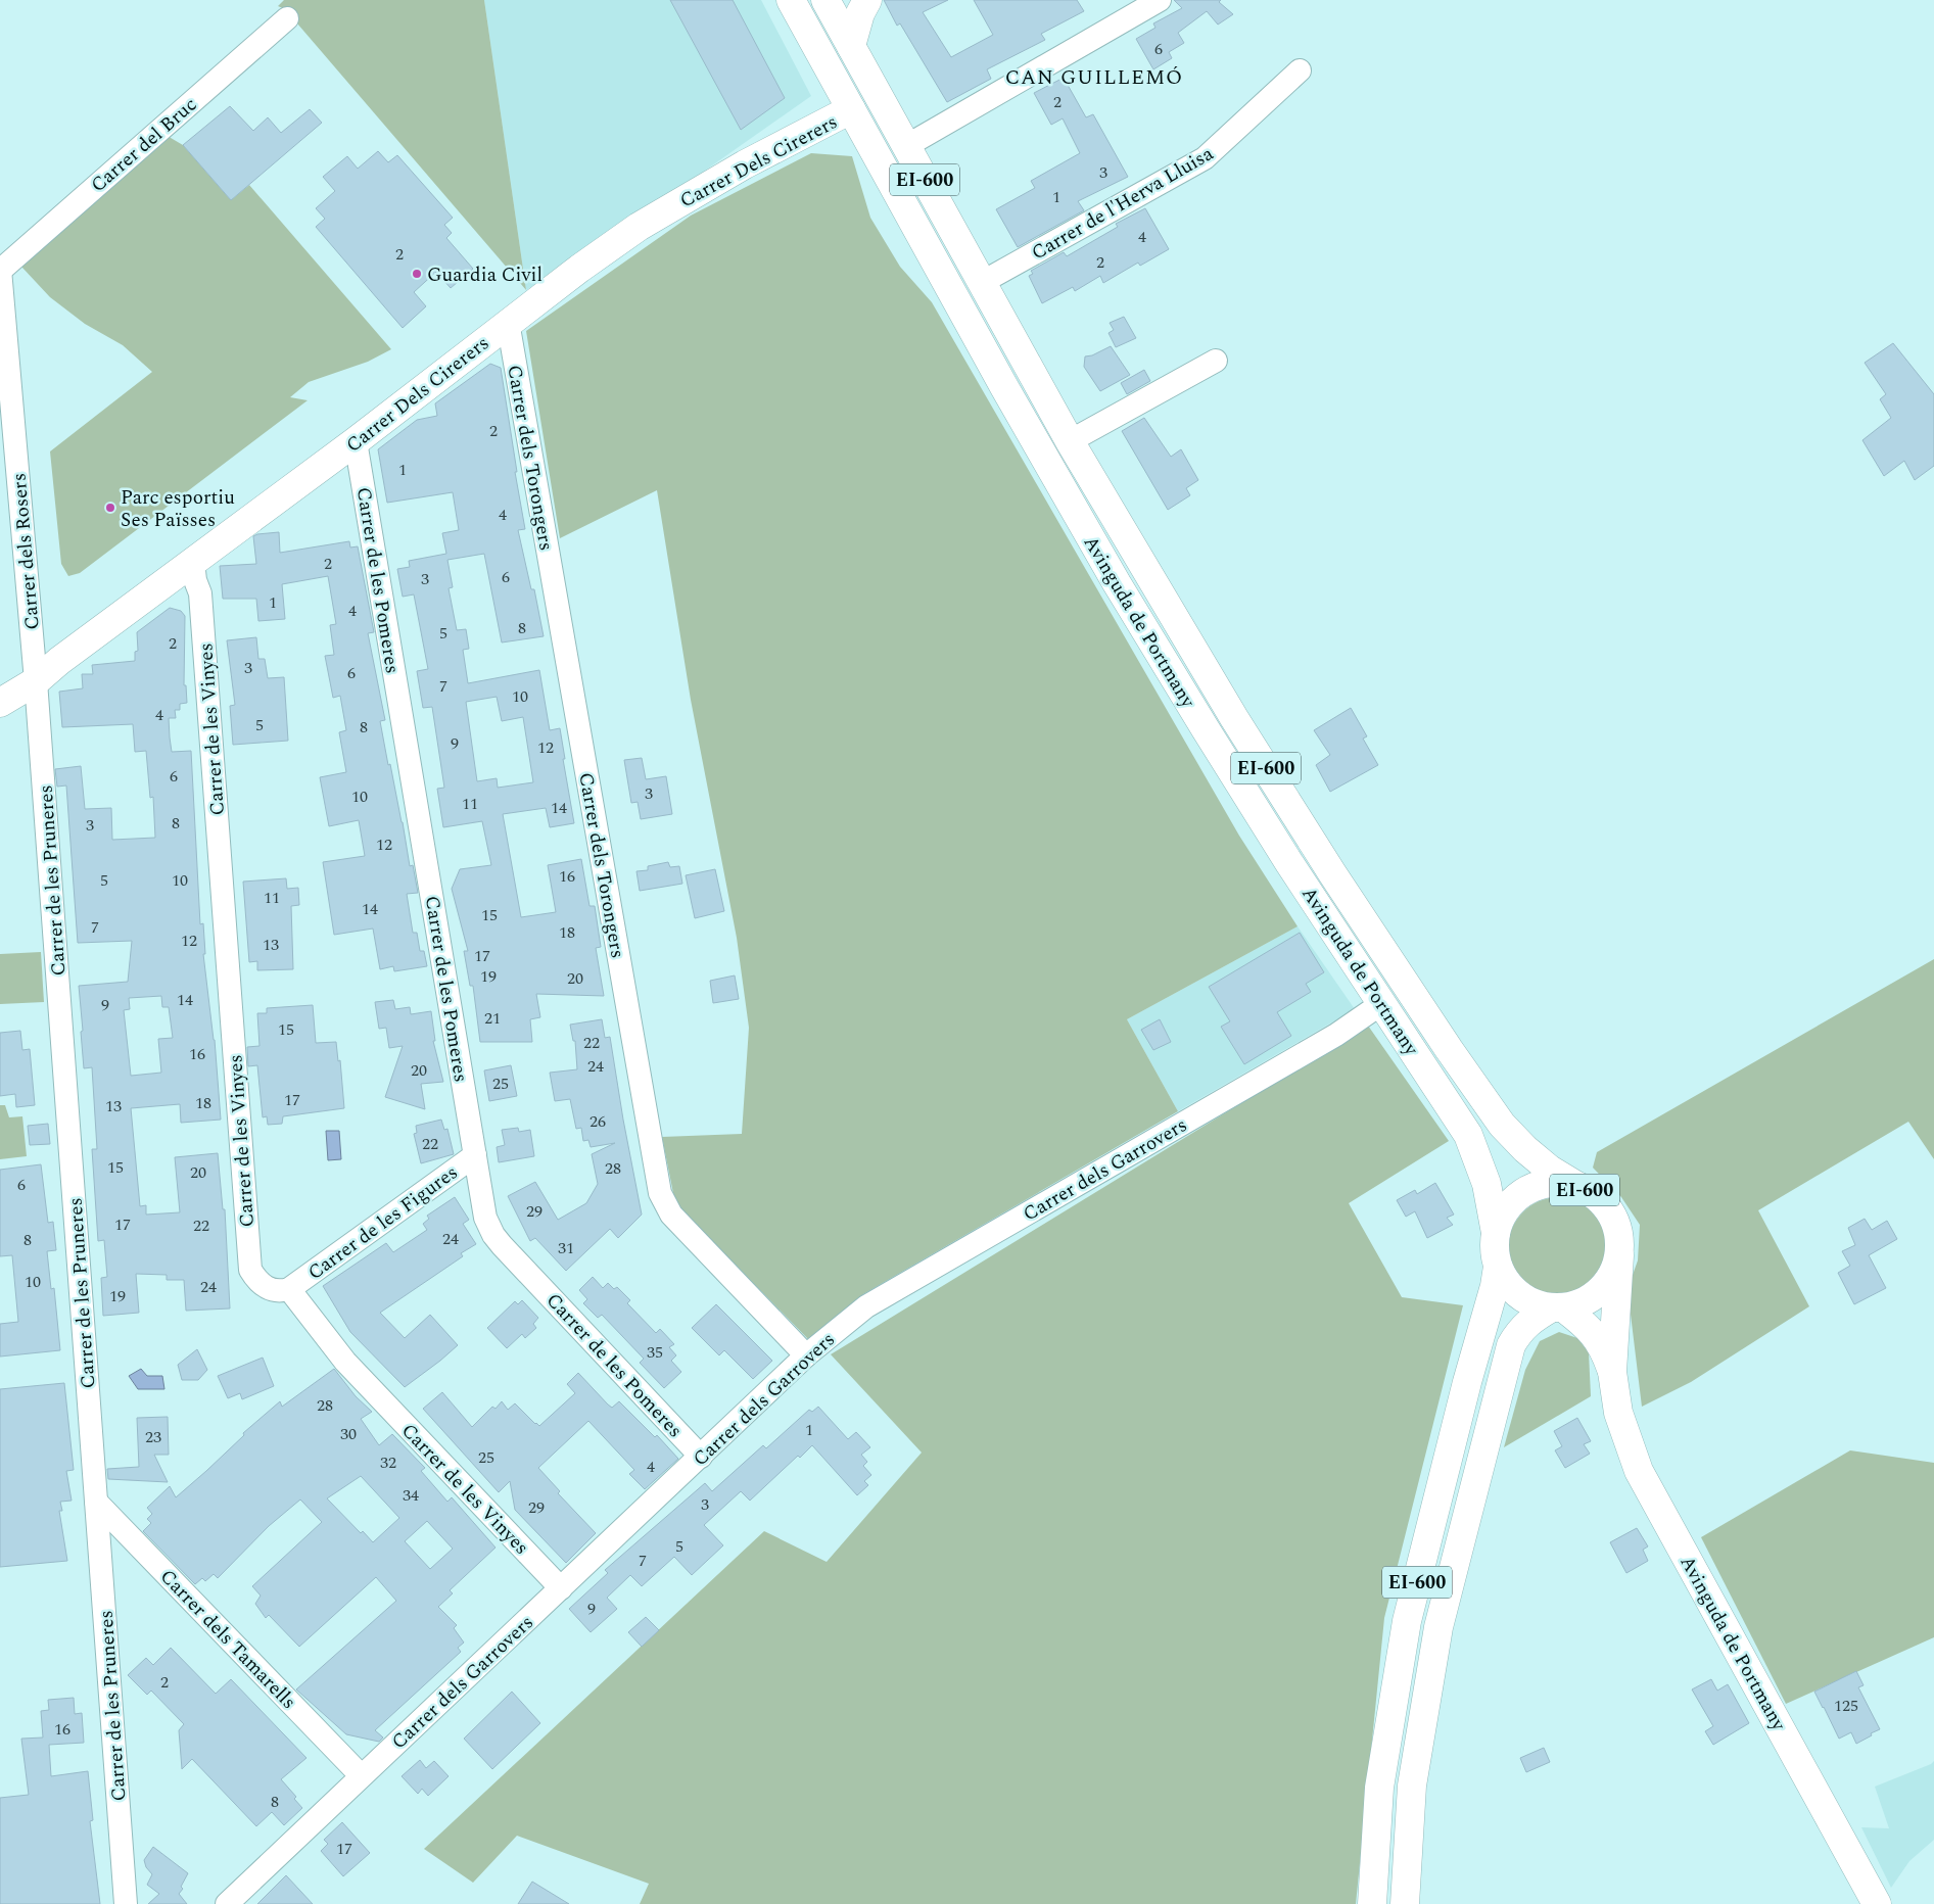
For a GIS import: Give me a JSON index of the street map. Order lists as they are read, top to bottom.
{
  "streets": {
    "main road": ["Carrer Dels Cirerers", "EI-600", "Avinguda de Portmany"],
    "street": [
      "Carrer del Bruc",
      "Carrer de l'Herva Lluisa",
      "Carrer dels Torongers",
      "Carrer dels Rosers",
      "Carrer de les Pomeres",
      "Carrer de les Vinyes",
      "Carrer de les Pruneres",
      "Carrer dels Garrovers",
      "Carrer de les Figures",
      "Carrer dels Tamarells"
    ]
  },
  "crossings": [
    ["Carrer del Bruc", "Carrer dels Rosers"],
    ["Carrer Dels Cirerers", "Carrer dels Torongers"],
    ["Carrer Dels Cirerers", "Carrer dels Rosers"],
    ["Carrer Dels Cirerers", "Carrer de les Pomeres"],
    ["Carrer Dels Cirerers", "Avinguda de Portmany"],
    ["Carrer Dels Cirerers", "Carrer de les Vinyes"],
    ["Carrer Dels Cirerers", "Carrer de les Pruneres"],
    ["EI-600", "Avinguda de Portmany"],
    ["Carrer de l'Herva Lluisa", "Avinguda de Portmany"],
    ["Carrer dels Torongers", "Carrer dels Garrovers"],
    ["Carrer dels Rosers", "Carrer de les Pruneres"],
    ["Carrer de les Pomeres", "Carrer dels Garrovers"],
    ["Carrer de les Pomeres", "Carrer de les Figures"],
    ["Avinguda de Portmany", "Carrer dels Garrovers"],
    ["Carrer de les Vinyes", "Carrer dels Garrovers"],
    ["Carrer de les Vinyes", "Carrer de les Figures"],
    ["Carrer de les Pruneres", "Carrer dels Tamarells"],
    ["Carrer dels Garrovers", "Carrer dels Tamarells"]
  ],
  "districts": ["CAN GUILLEMÓ"],
  "places": ["Guardia Civil", "Parc esportiu Ses Païsses"],
  "house_numbers": [
    "6",
    "2",
    "3",
    "1",
    "4",
    "2",
    "2",
    "2",
    "1",
    "4",
    "2",
    "6",
    "3",
    "1",
    "4",
    "8",
    "5",
    "2",
    "3",
    "6",
    "7",
    "10",
    "4",
    "5",
    "8",
    "9",
    "12",
    "6",
    "3",
    "10",
    "11",
    "14",
    "8",
    "3",
    "12",
    "16",
    "5",
    "10",
    "11",
    "14",
    "15",
    "7",
    "18",
    "12",
    "13",
    "17",
    "19",
    "20",
    "14",
    "9",
    "21",
    "15",
    "22",
    "16",
    "24",
    "20",
    "25",
    "17",
    "18",
    "13",
    "26",
    "22",
    "15",
    "28",
    "20",
    "6",
    "29",
    "17",
    "22",
    "24",
    "8",
    "31",
    "10",
    "24",
    "19",
    "35",
    "28",
    "1",
    "30",
    "23",
    "25",
    "32",
    "4",
    "34",
    "3",
    "29",
    "5",
    "7",
    "9",
    "2",
    "125",
    "16",
    "8",
    "17"
  ]
}
